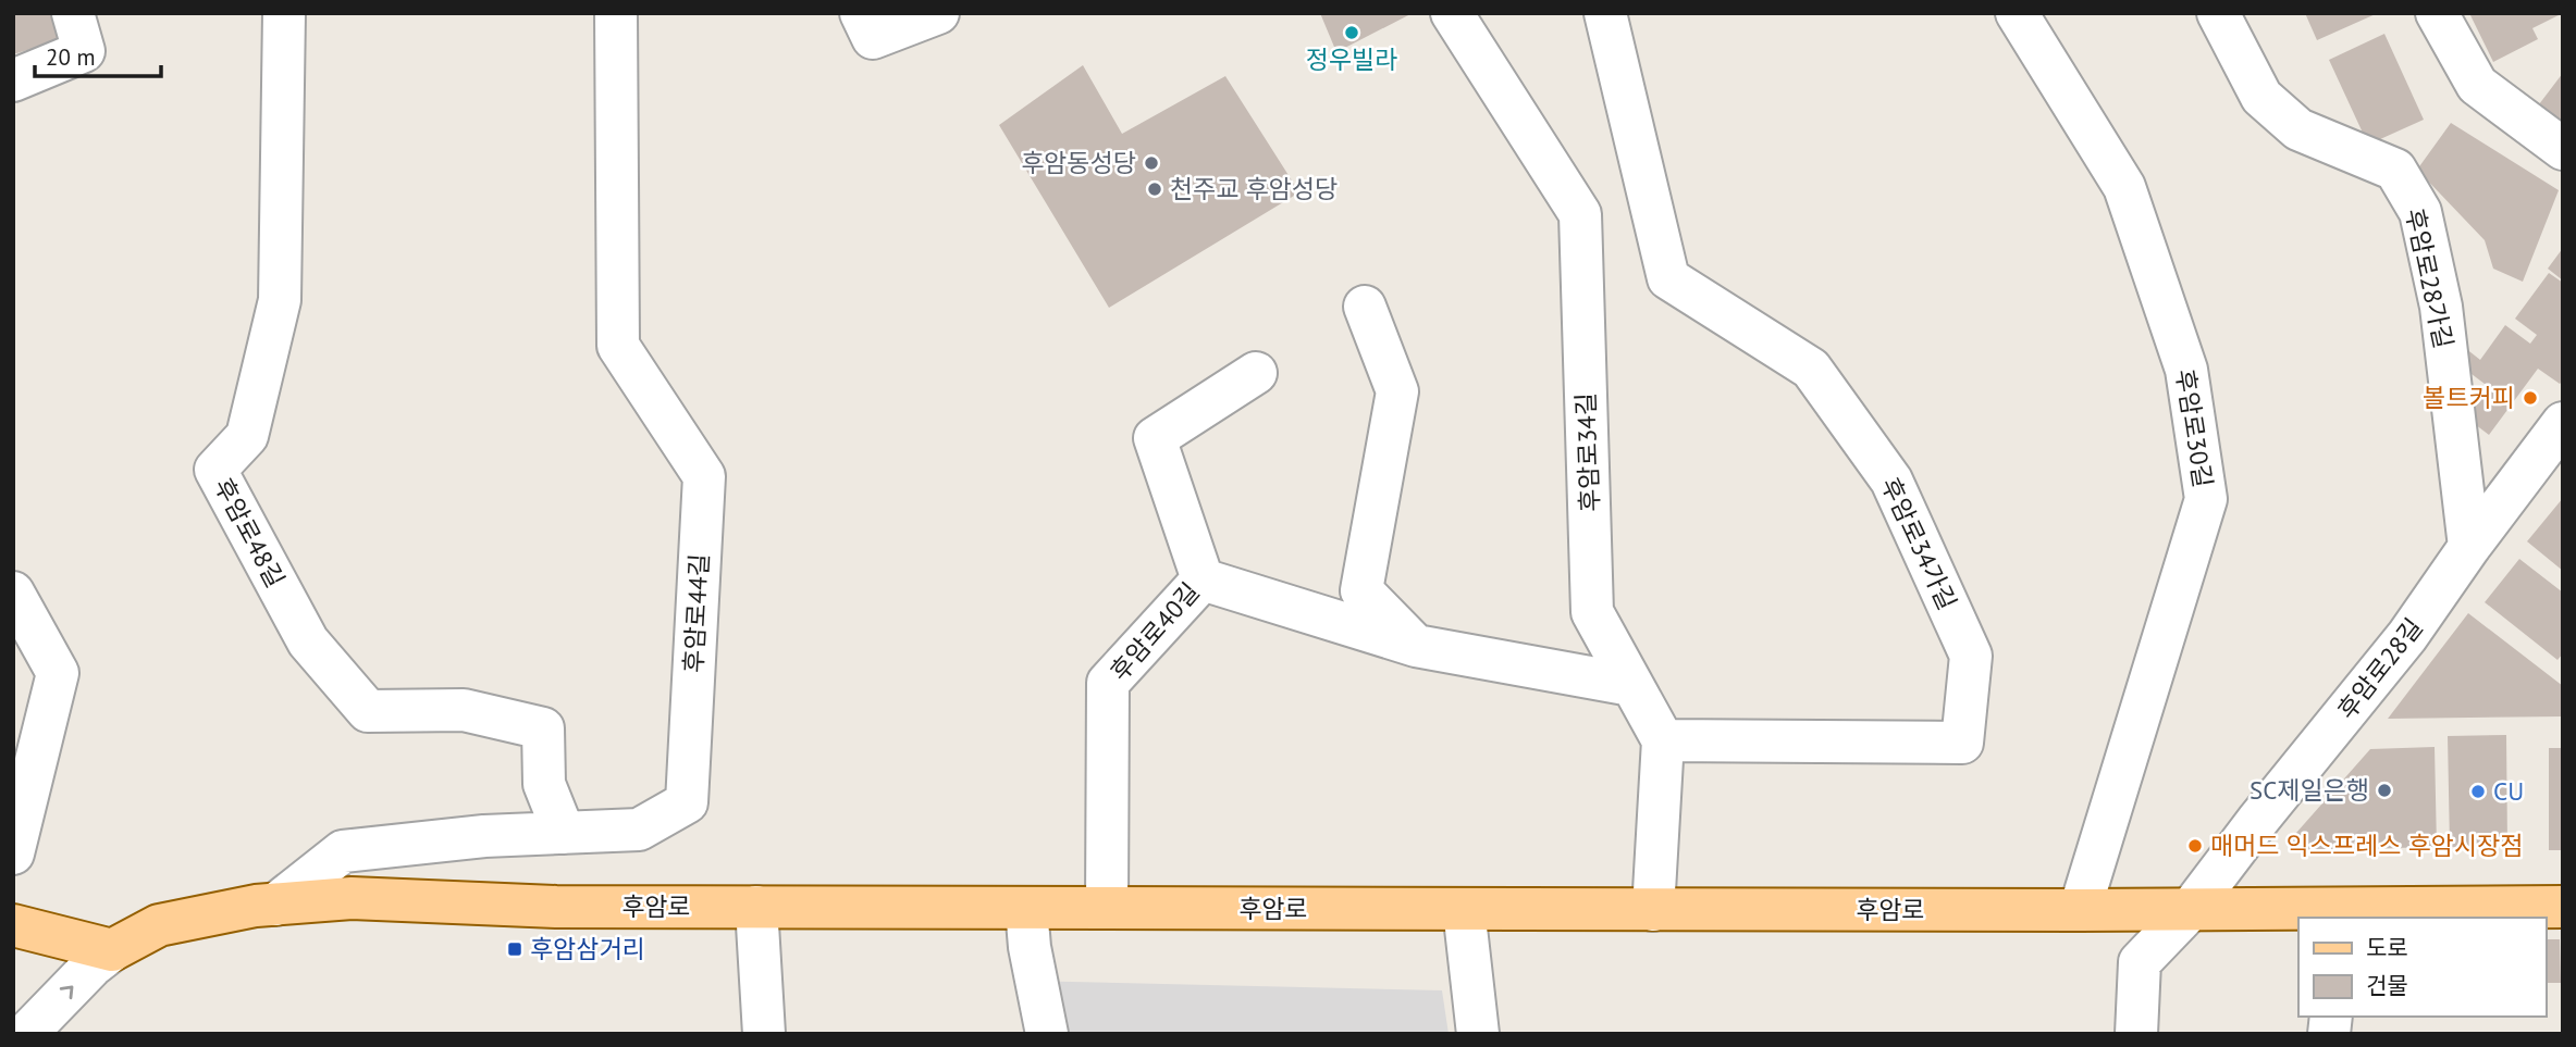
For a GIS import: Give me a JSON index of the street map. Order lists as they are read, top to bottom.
{
  "streets": {
    "main road": ["후암로"],
    "street": [
      "후암로28가길",
      "후암로30길",
      "후암로34길",
      "후암로48길",
      "후암로34가길",
      "후암로44길",
      "후암로40길",
      "후암로28길"
    ]
  },
  "crossings": [
    ["후암로28가길", "후암로28길"],
    ["후암로30길", "후암로"],
    ["후암로34길", "후암로34가길"],
    ["후암로48길", "후암로44길"],
    ["후암로44길", "후암로"],
    ["후암로40길", "후암로"],
    ["후암로28길", "후암로"]
  ],
  "places": {
    "other": [
      "정우빌라",
      "후암동성당",
      "천주교 후암성당",
      "볼트커피",
      "SC제일은행",
      "CU",
      "매머드 익스프레스 후암시장점"
    ],
    "transit": ["후암삼거리"]
  },
  "legend": ["도로", "건물"],
  "scale_bar": "20 m"
}
